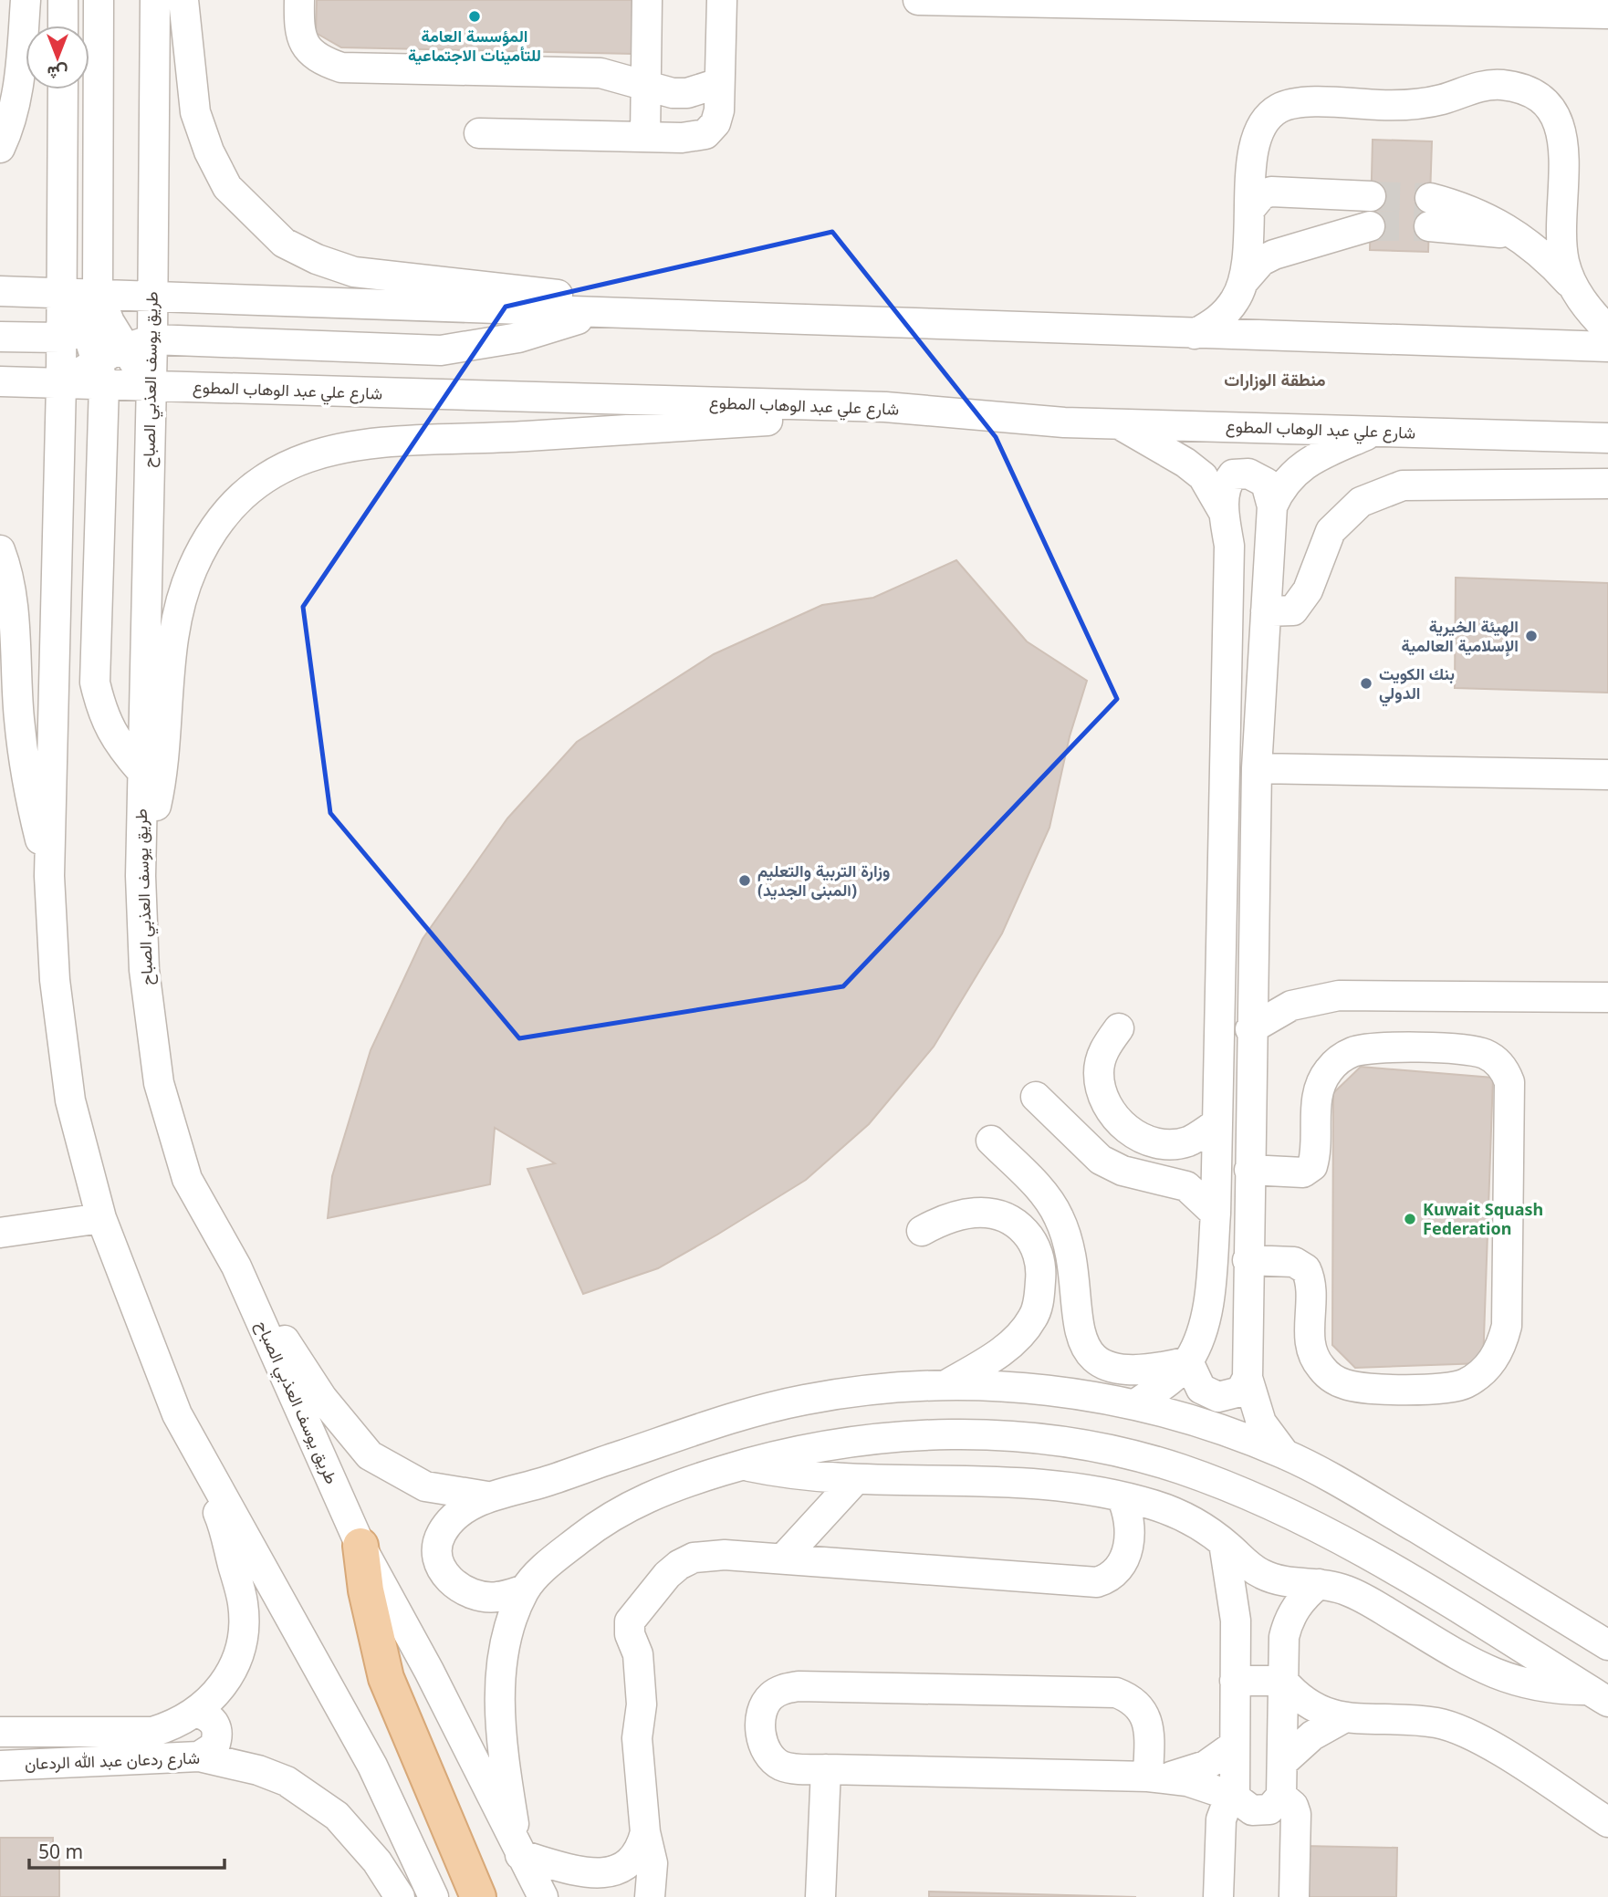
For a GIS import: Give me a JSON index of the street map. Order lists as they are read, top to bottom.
{
  "streets": {
    "street": ["طريق يوسف العذبي الصباح", "شارع علي عبد الوهاب المطوع", "شارع ردعان عبد الله الردعان"]
  },
  "crossings": [
    ["طريق يوسف العذبي الصباح", "شارع علي عبد الوهاب المطوع"]
  ],
  "districts": ["منطقة الوزارات"],
  "places": [
    "المؤسسة العامة للتأمينات الاجتماعية",
    "الهيئة الخيرية الإسلامية العالمية",
    "بنك الكويت الدولي",
    "وزارة التربية والتعليم (المبنى الجديد)",
    "Kuwait Squash Federation"
  ],
  "scale_bar": "50 m",
  "north": "bottom"
}
